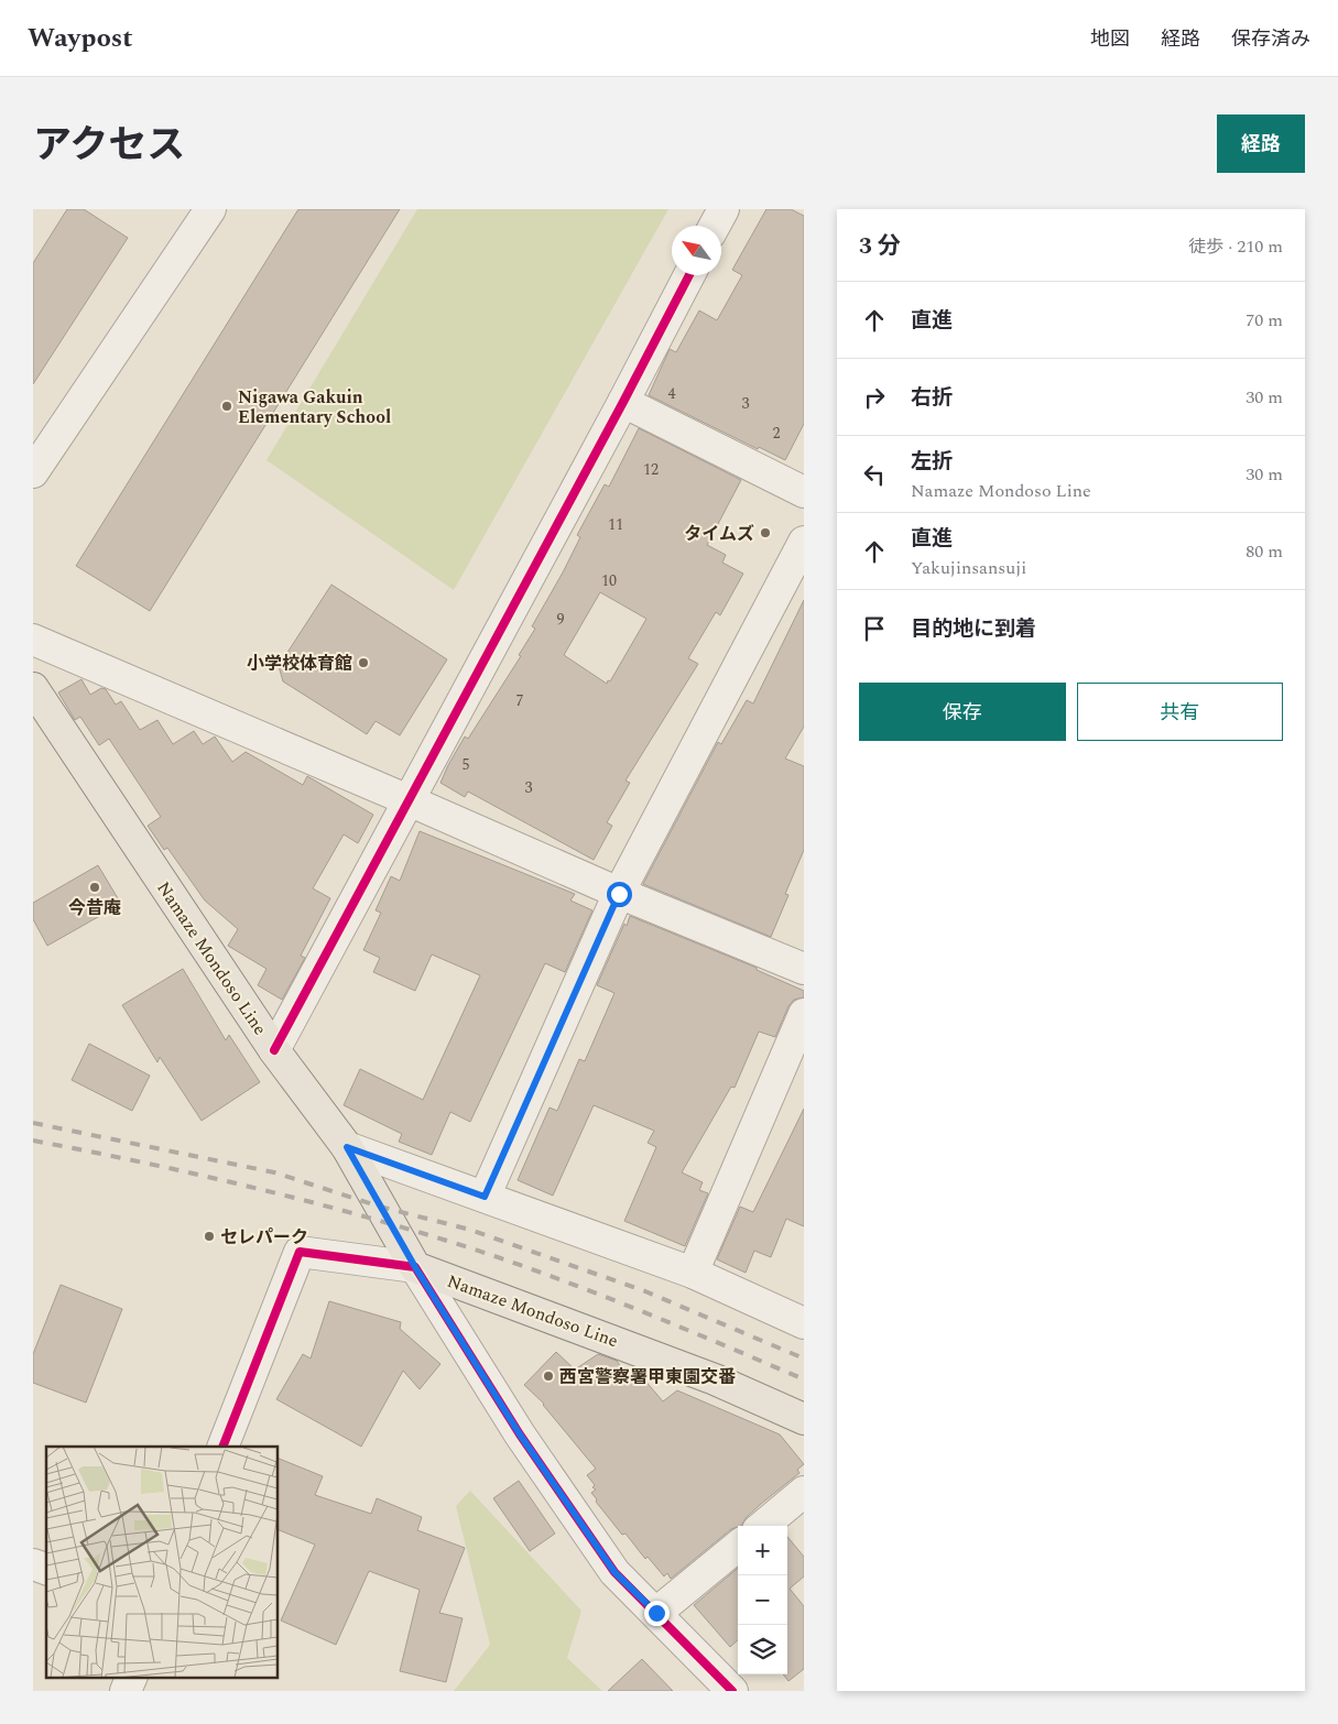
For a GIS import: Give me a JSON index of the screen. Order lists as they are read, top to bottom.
{
  "streets": {
    "main road": ["Namaze Mondoso Line"]
  },
  "places": [
    "Nigawa Gakuin Elementary School",
    "タイムズ",
    "小学校体育館",
    "今昔庵",
    "セレパーク",
    "西宮警察署甲東園交番"
  ],
  "house_numbers": [
    "4",
    "3",
    "2",
    "12",
    "11",
    "10",
    "9",
    "7",
    "5",
    "3"
  ],
  "north": "top left",
  "page": {
    "header": "Waypost",
    "nav": ["地図", "経路", "保存済み"],
    "title": "アクセス",
    "buttons": [
      "経路",
      ["保存", "共有"]
    ],
    "heading": ["3 分", "徒歩 · 210 m"],
    "list": [
      ["直進", "70 m"],
      ["右折", "30 m"],
      ["左折", "Namaze Mondoso Line", "30 m"],
      ["直進", "Yakujinsansuji", "80 m"],
      "目的地に到着"
    ],
    "map_buttons": ["+", "−"]
  }
}
